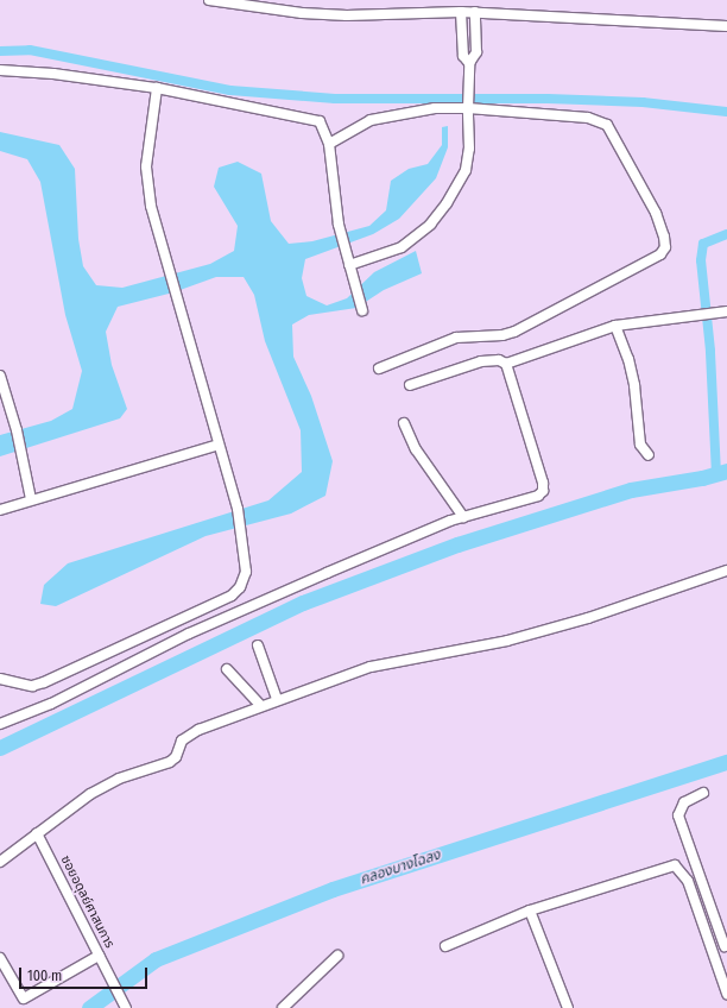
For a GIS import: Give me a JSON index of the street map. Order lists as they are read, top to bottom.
{
  "streets": {
    "street": ["ซอยอดุลย์ศาสนการ"]
  },
  "water": ["คลองบางโฉลง"],
  "scale_bar": "100 m"
}
